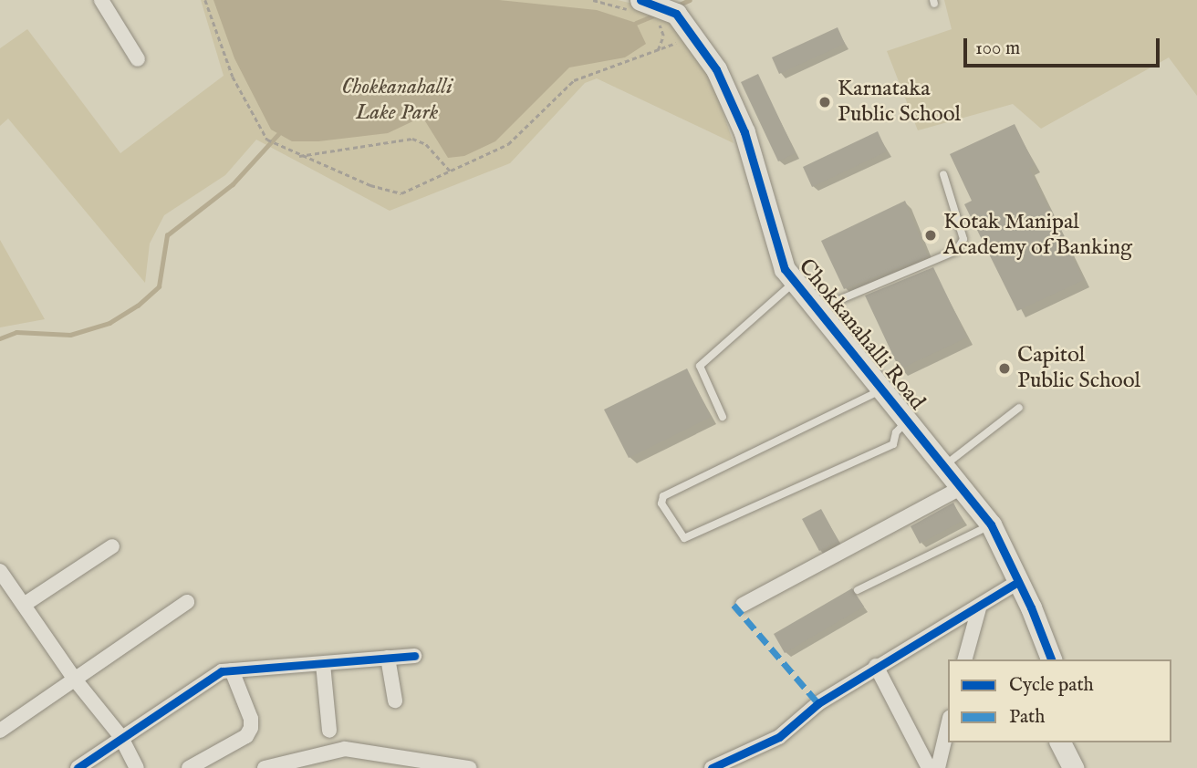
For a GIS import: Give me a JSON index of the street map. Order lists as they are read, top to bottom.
{
  "streets": {
    "street": ["Chokkanahalli Road"]
  },
  "parks": ["Chokkanahalli Lake Park"],
  "places": ["Karnataka Public School", "Kotak Manipal Academy of Banking", "Capitol Public School"],
  "legend": ["Cycle path", "Path"],
  "scale_bar": "100 m"
}
